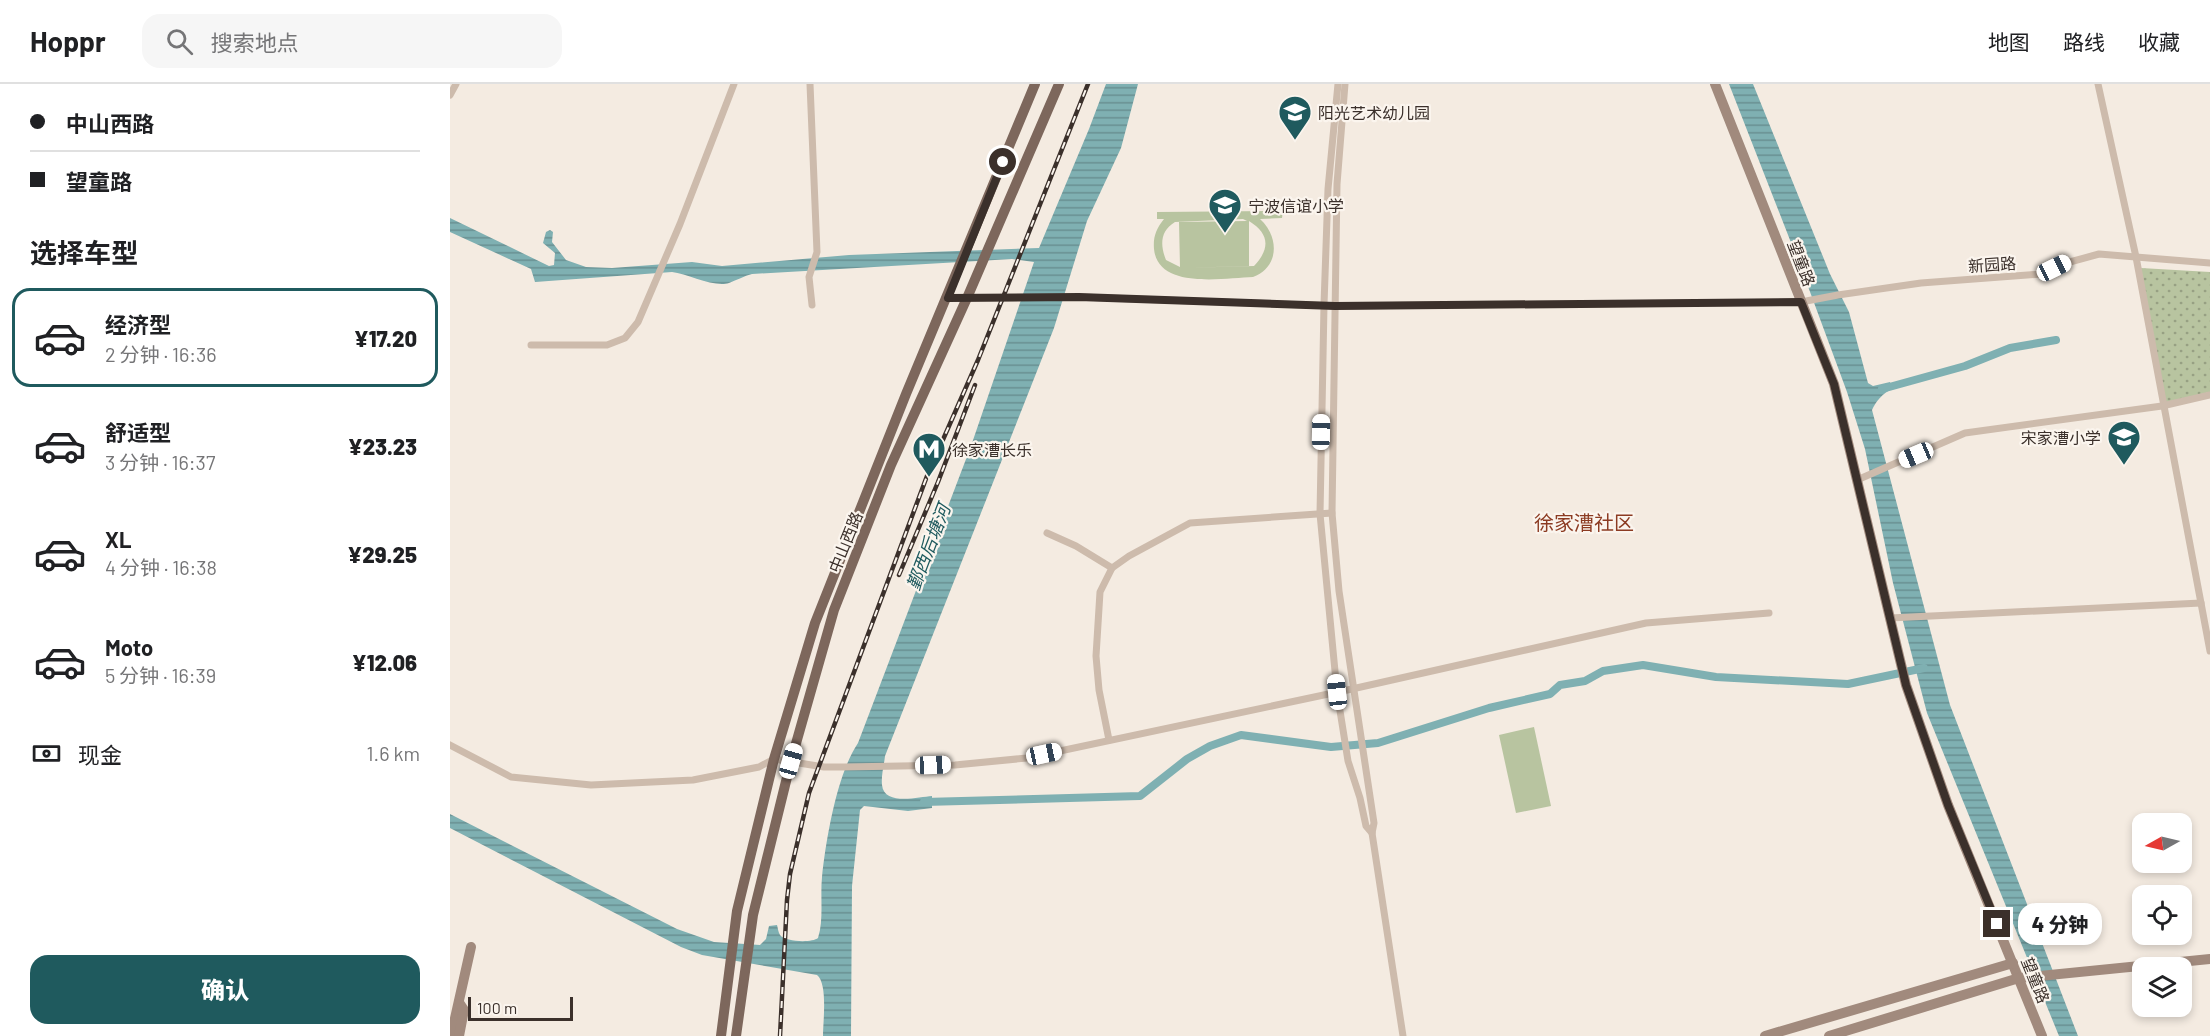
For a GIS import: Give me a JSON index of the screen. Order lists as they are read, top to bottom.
{
  "streets": {
    "main road": ["望童路", "中山西路"],
    "street": ["新园路"]
  },
  "crossings": [
    ["望童路", "新园路"],
    ["新园路", "中山西路"]
  ],
  "districts": ["徐家漕社区"],
  "water": ["鄞西后塘河"],
  "places": {
    "school or university": ["阳光艺术幼儿园", "宁波信谊小学", "宋家漕小学"],
    "metro station": ["徐家漕长乐"]
  },
  "scale_bar": "100 m",
  "north": "left",
  "page": {
    "header": "Hoppr",
    "search": "搜索地点",
    "nav": ["地图", "路线", "收藏"],
    "banner": ["中山西路", "望童路"],
    "heading": "选择车型",
    "list": [
      {
        "name": "经济型",
        "note": "2 分钟 · 16:36",
        "value": "¥17.20"
      },
      {
        "name": "舒适型",
        "note": "3 分钟 · 16:37",
        "value": "¥23.23"
      },
      {
        "name": "XL",
        "note": "4 分钟 · 16:38",
        "value": "¥29.25"
      },
      {
        "name": "Moto",
        "note": "5 分钟 · 16:39",
        "value": "¥12.06"
      }
    ],
    "pay": ["现金", "1.6 km"],
    "bubble": "4 分钟",
    "buttons": "确认",
    "scale": "100 m"
  }
}
